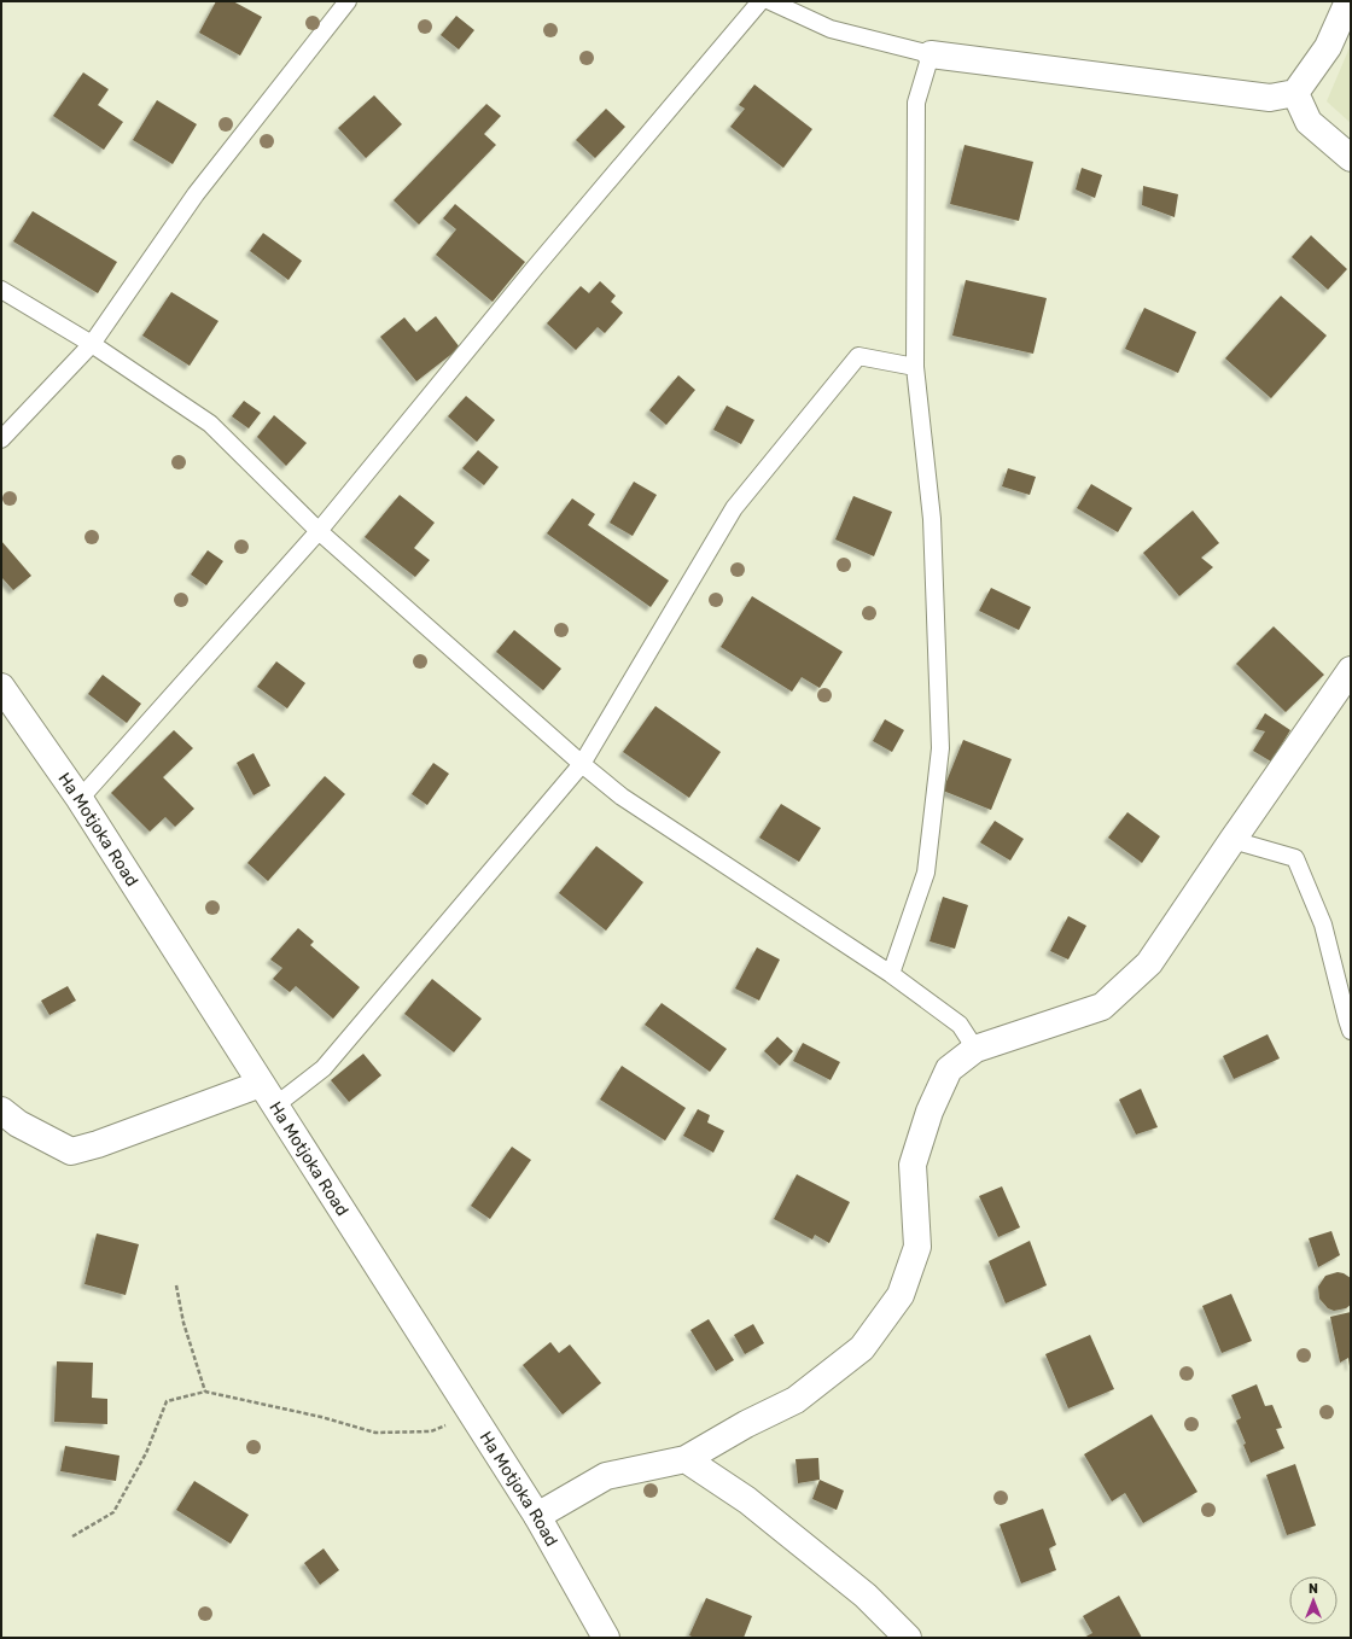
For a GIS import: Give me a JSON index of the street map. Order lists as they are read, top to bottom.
{
  "streets": {
    "street": ["Ha Motjoka Road"]
  },
  "north": "top"
}
